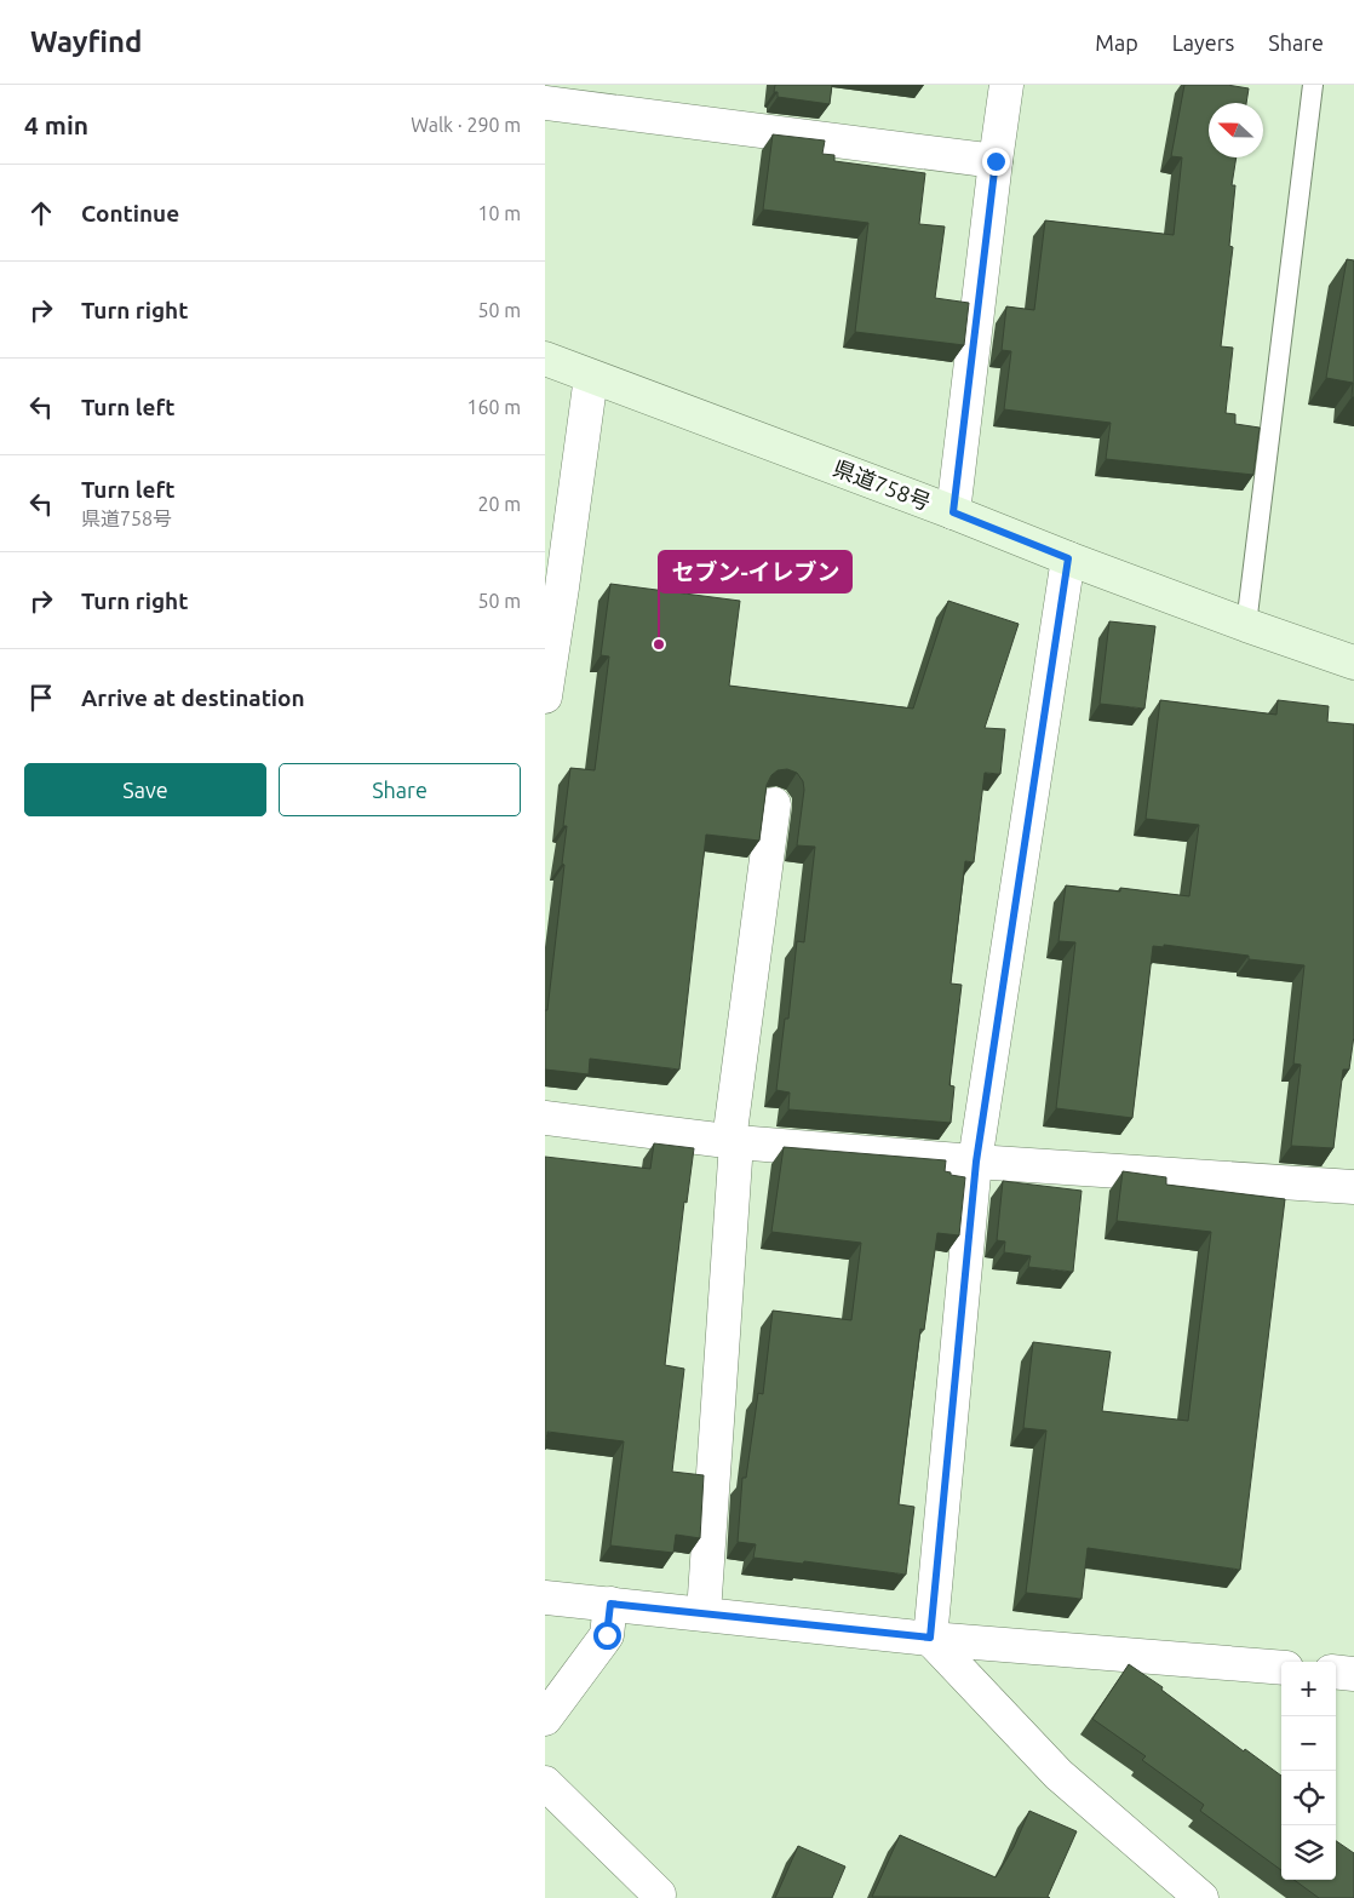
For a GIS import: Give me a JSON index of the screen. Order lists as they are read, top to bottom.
{
  "streets": {
    "main road": ["県道758号"]
  },
  "places": ["セブン-イレブン"],
  "north": "left",
  "page": {
    "header": "Wayfind",
    "nav": ["Map", "Layers", "Share"],
    "heading": ["4 min", "Walk · 290 m"],
    "list": [
      ["Continue", "10 m"],
      ["Turn right", "50 m"],
      ["Turn left", "160 m"],
      ["Turn left", "県道758号", "20 m"],
      ["Turn right", "50 m"],
      "Arrive at destination"
    ],
    "buttons": ["Save", "Share"],
    "map_buttons": ["+", "−"]
  }
}
